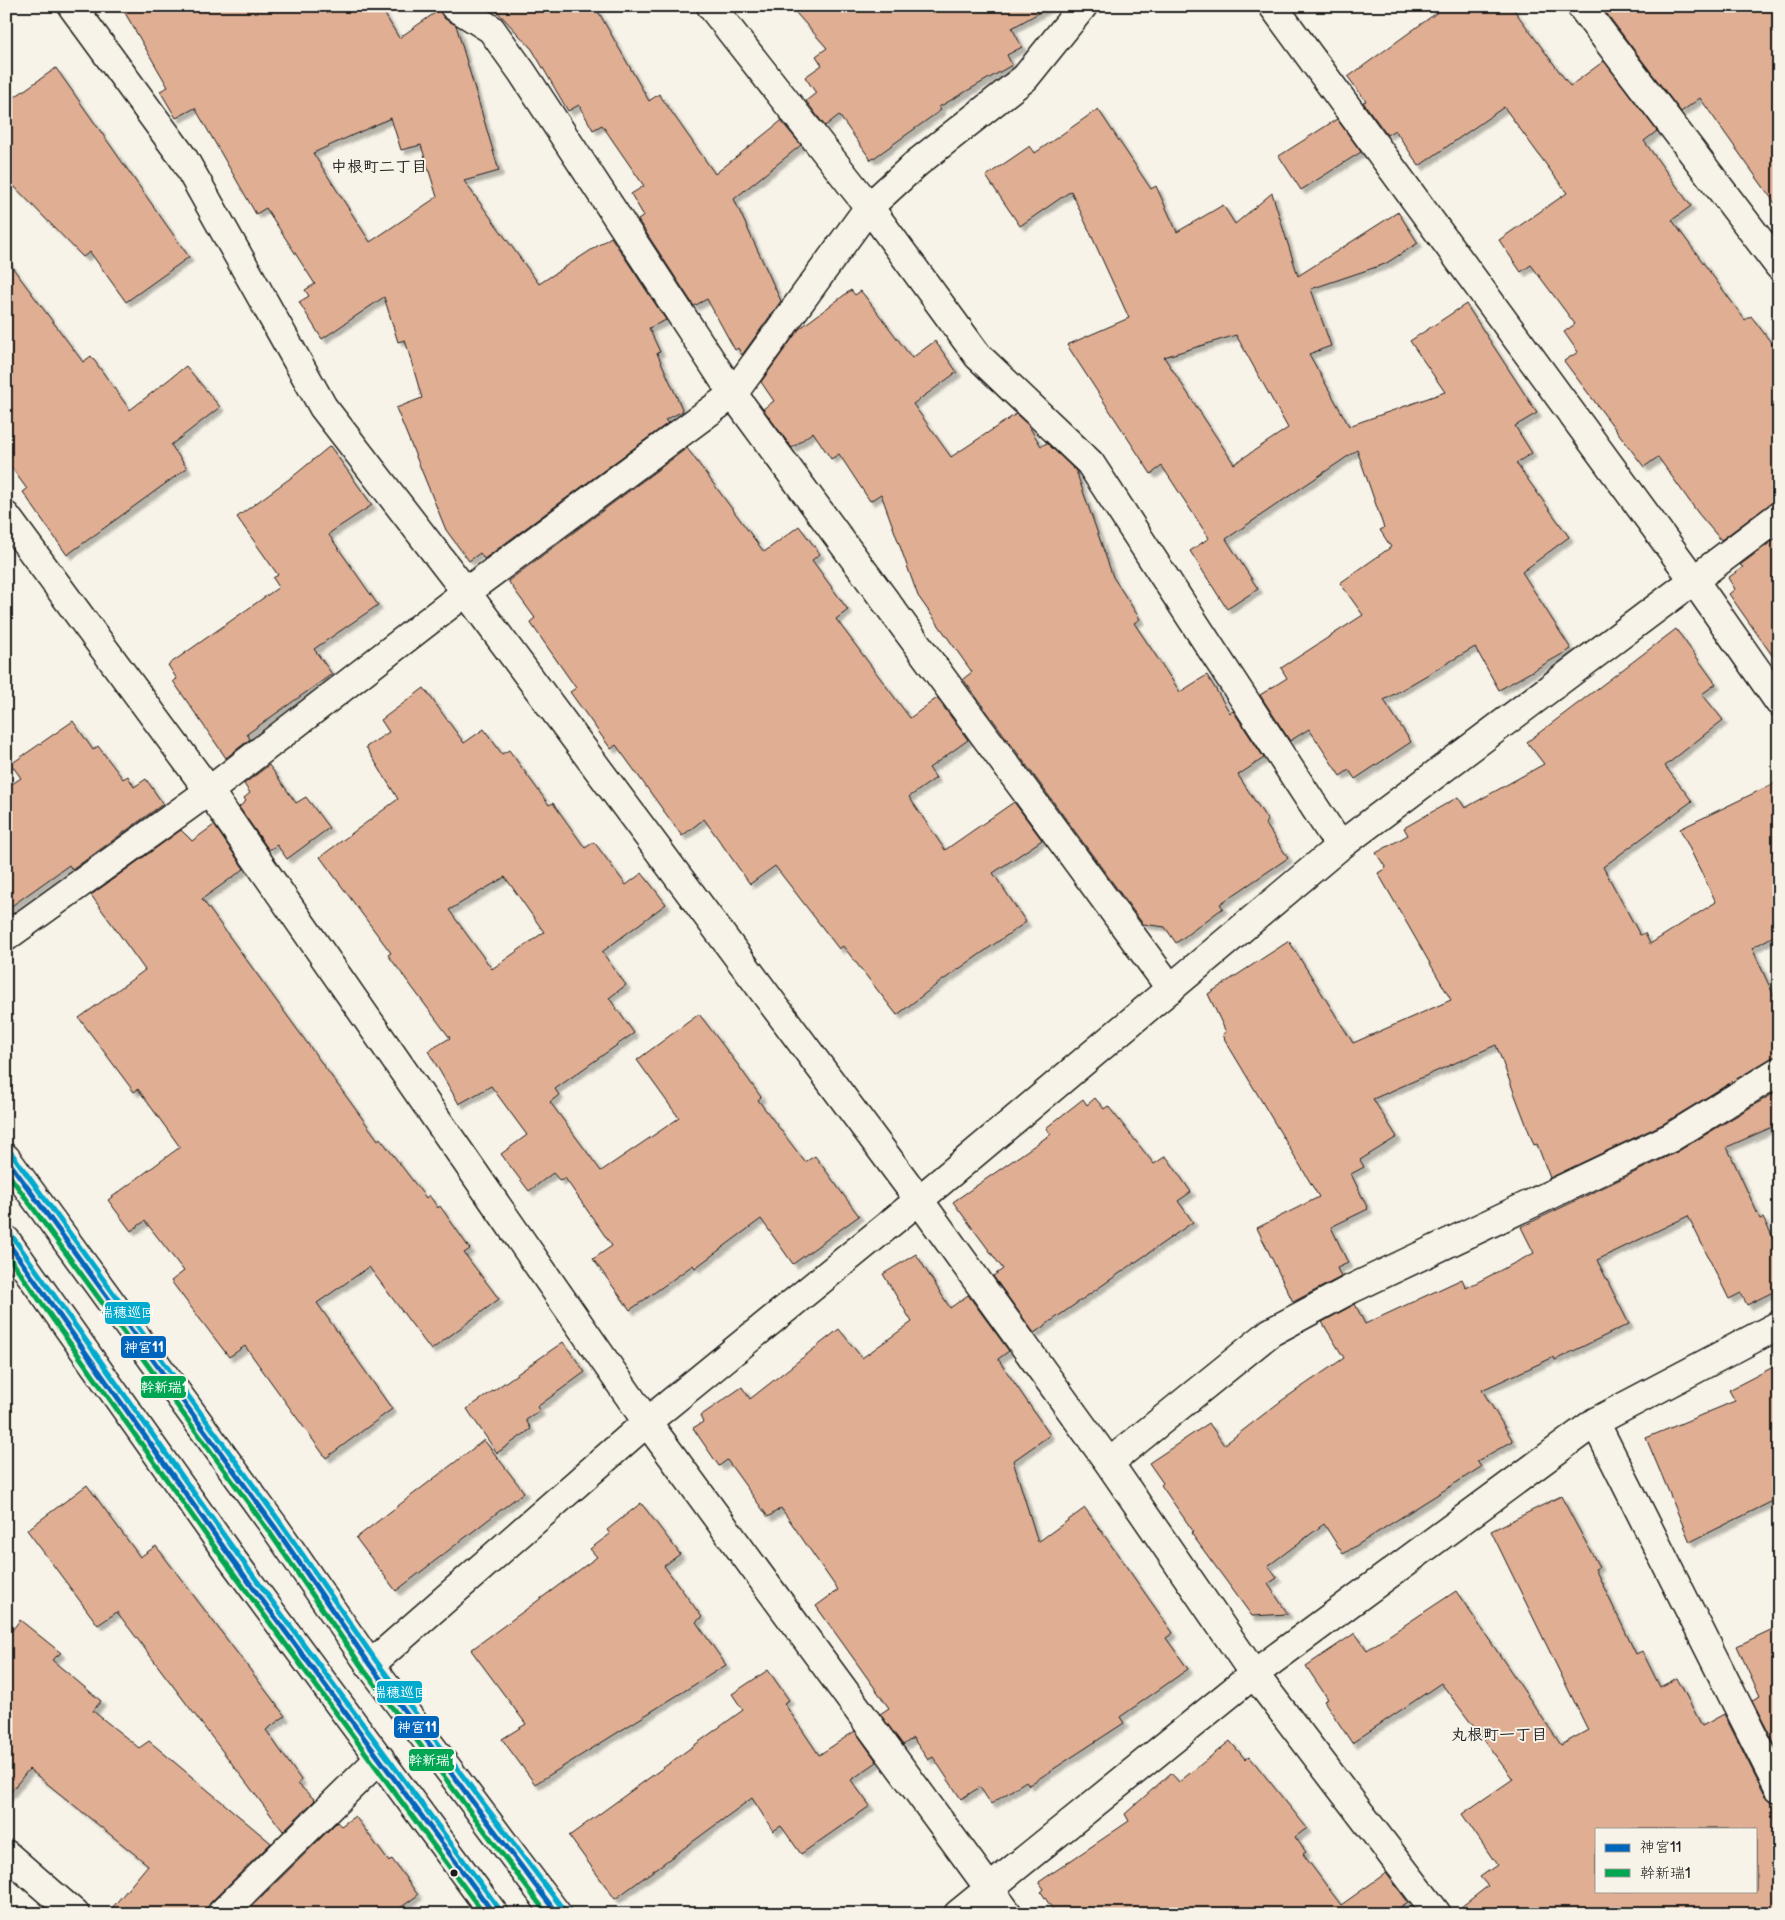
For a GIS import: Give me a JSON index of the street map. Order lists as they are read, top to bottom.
{
  "districts": ["中根町二丁目", "丸根町一丁目"],
  "lines": ["transit line 瑞穂巡回", "transit line 神宮11", "transit line 幹新瑞1"],
  "legend": ["神宮11", "幹新瑞1"]
}
